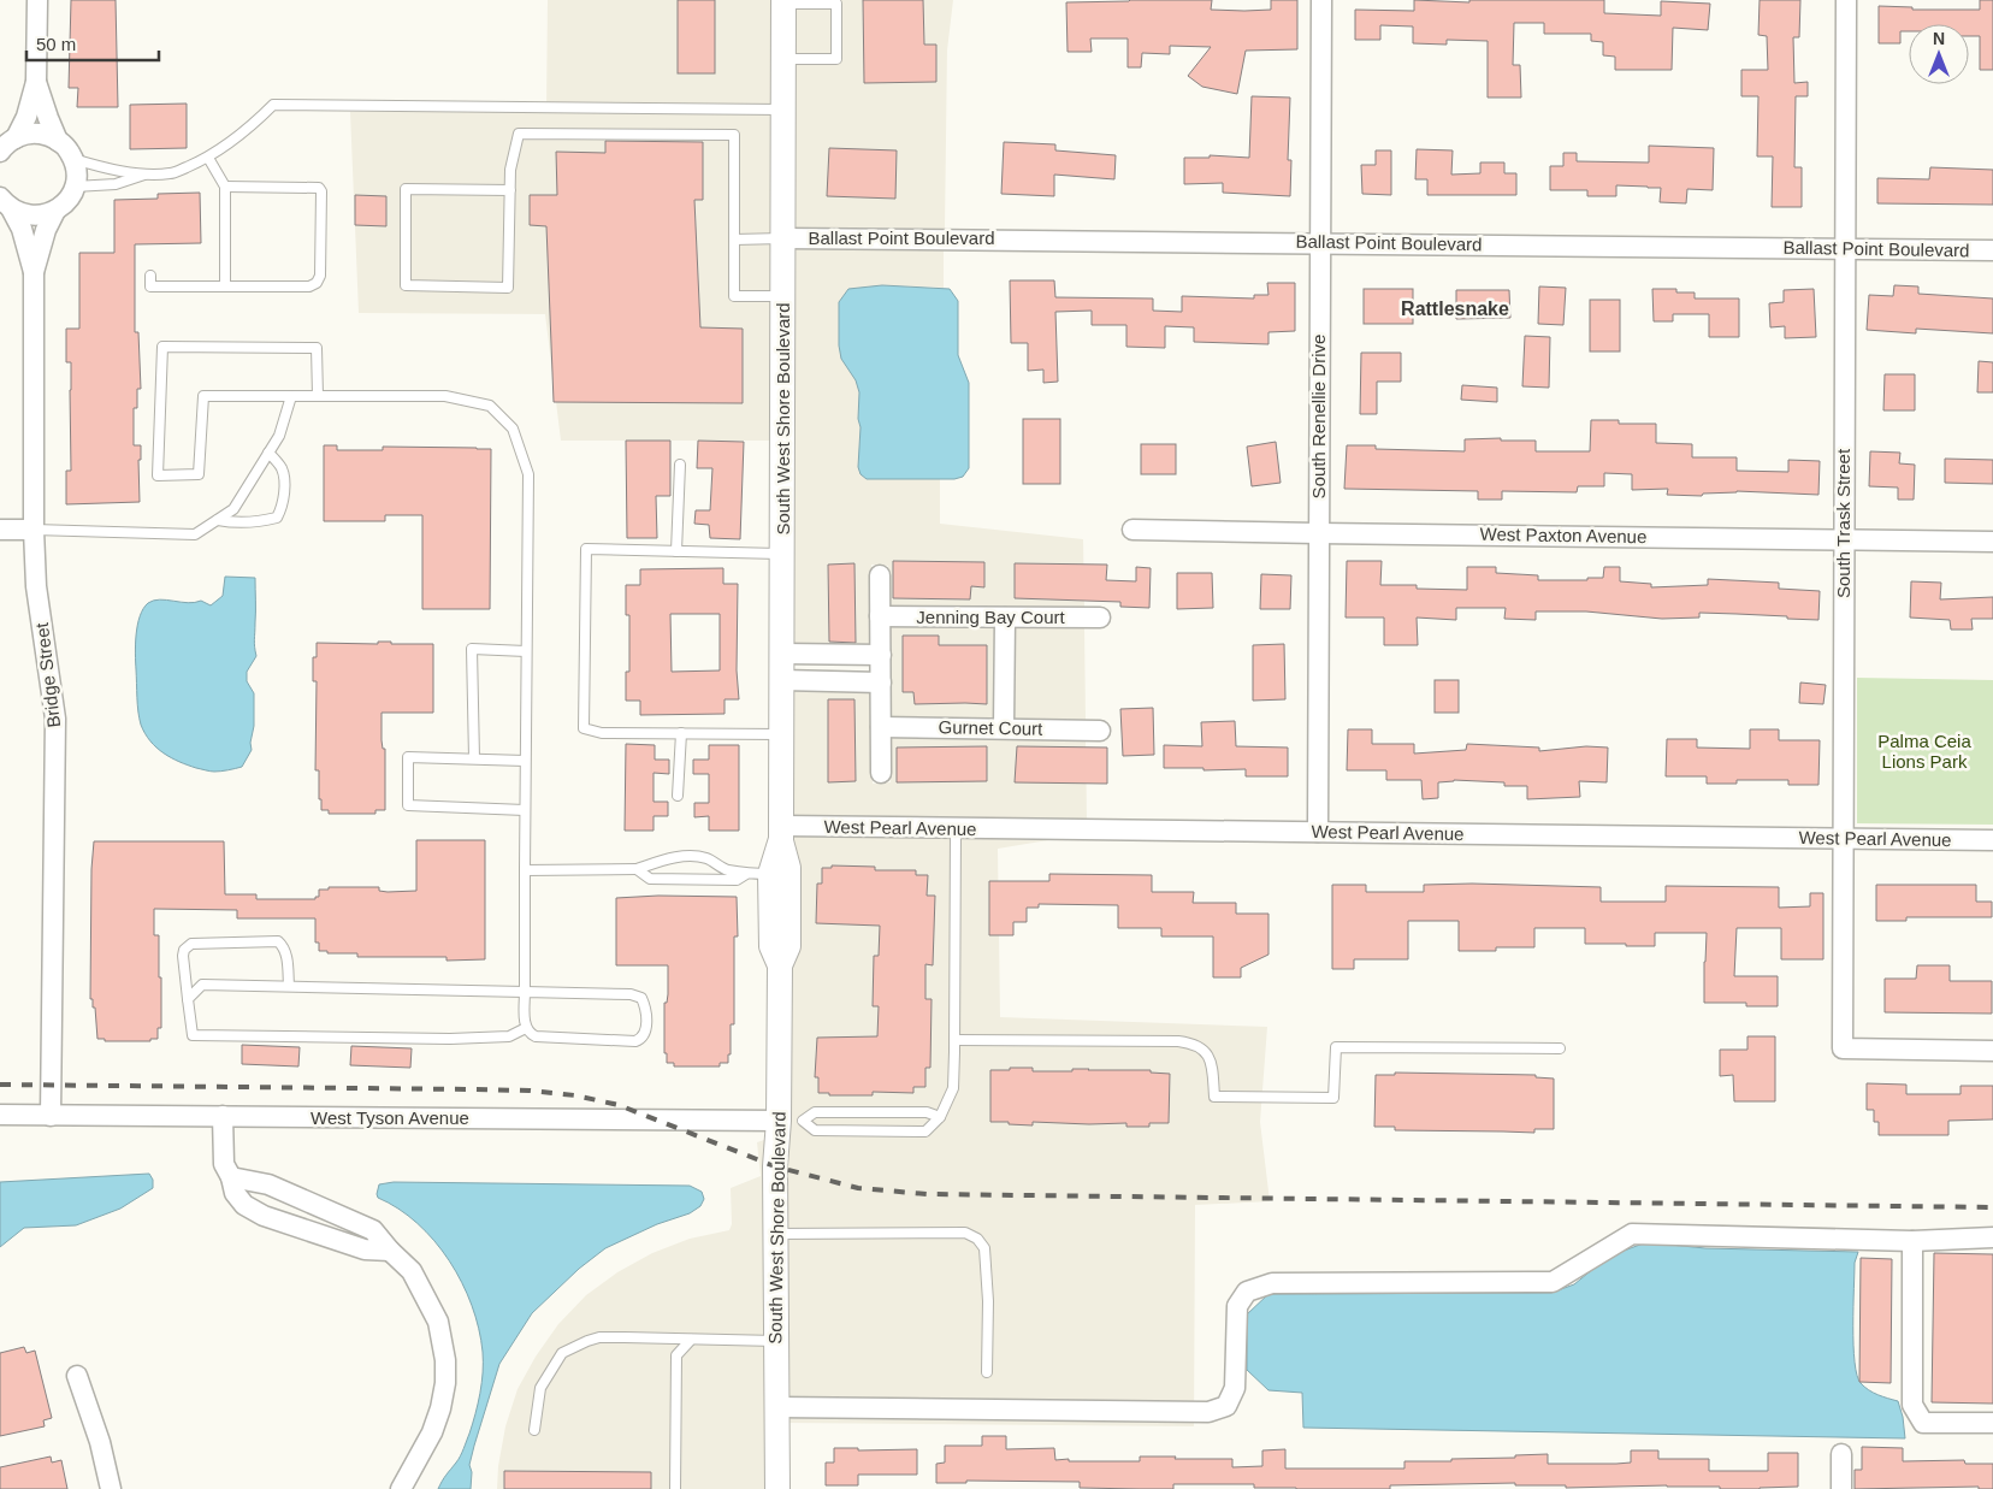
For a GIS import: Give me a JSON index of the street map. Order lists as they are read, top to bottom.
{
  "streets": {
    "street": [
      "Ballast Point Boulevard",
      "South Renellie Drive",
      "South West Shore Boulevard",
      "South Trask Street",
      "West Paxton Avenue",
      "Jenning Bay Court",
      "Bridge Street",
      "Gurnet Court",
      "West Pearl Avenue",
      "West Tyson Avenue"
    ]
  },
  "crossings": [
    ["Ballast Point Boulevard", "South Renellie Drive"],
    ["Ballast Point Boulevard", "South West Shore Boulevard"],
    ["Ballast Point Boulevard", "South Trask Street"],
    ["South Renellie Drive", "West Paxton Avenue"],
    ["South Renellie Drive", "West Pearl Avenue"],
    ["South West Shore Boulevard", "West Pearl Avenue"],
    ["South West Shore Boulevard", "West Tyson Avenue"],
    ["South Trask Street", "West Paxton Avenue"],
    ["South Trask Street", "West Pearl Avenue"],
    ["Bridge Street", "West Tyson Avenue"]
  ],
  "districts": ["Rattlesnake"],
  "parks": ["Palma Ceia Lions Park"],
  "scale_bar": "50 m",
  "north": "top"
}
